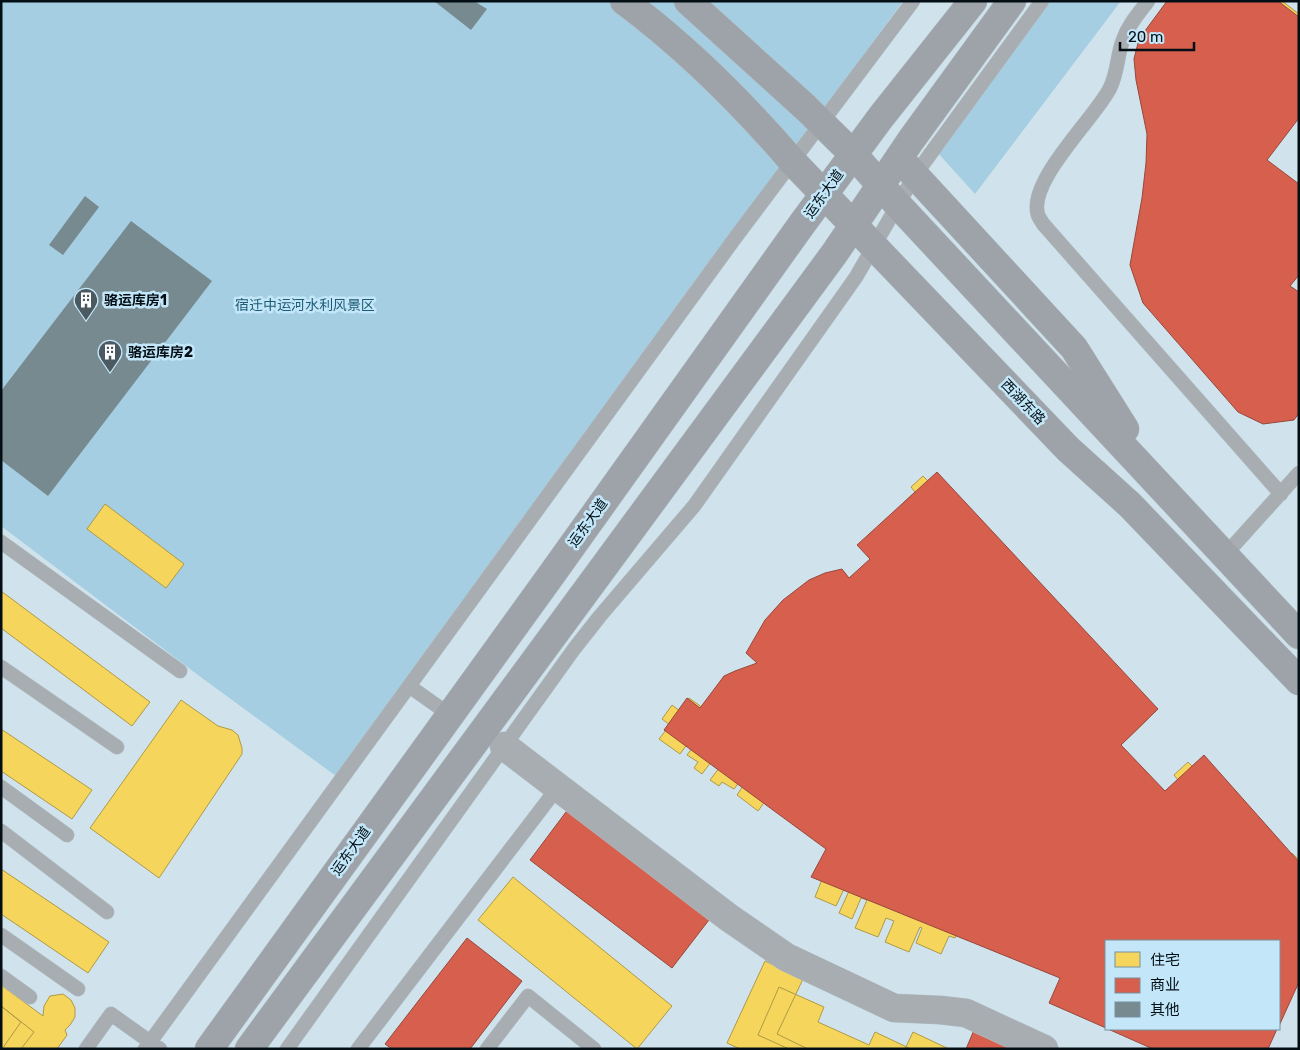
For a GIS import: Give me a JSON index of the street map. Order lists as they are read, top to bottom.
{
  "streets": {
    "main road": ["运东大道", "西湖东路"]
  },
  "crossings": [
    ["运东大道", "西湖东路"]
  ],
  "parks": ["宿迁中运河水利风景区"],
  "places": {
    "building": ["骆运库房1", "骆运库房2"]
  },
  "legend": ["住宅", "商业", "其他"],
  "scale_bar": "20 m"
}
